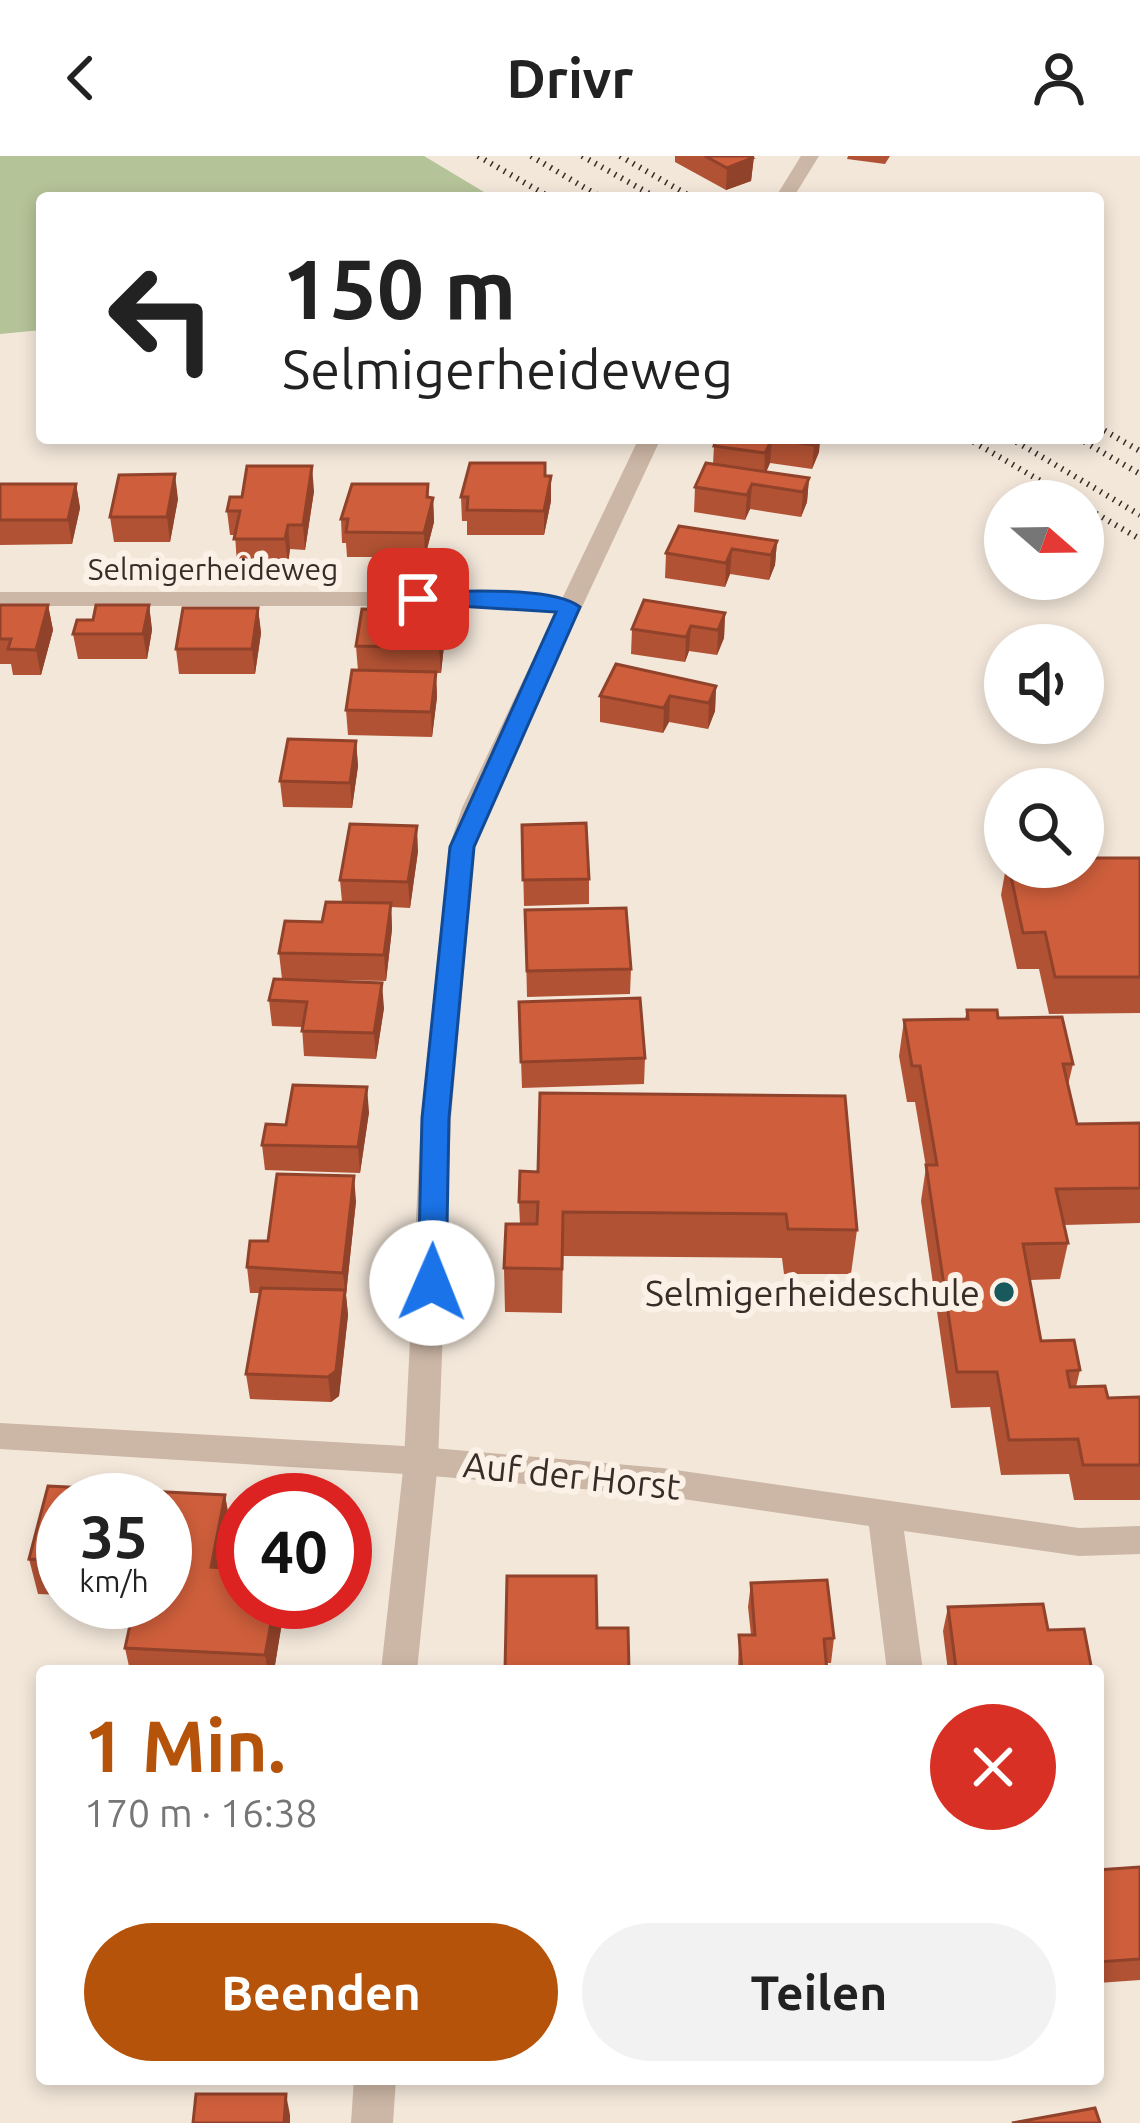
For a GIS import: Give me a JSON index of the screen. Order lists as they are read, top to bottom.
{
  "streets": {
    "street": ["Selmigerheideweg", "Auf der Horst"]
  },
  "places": ["Selmigerheideschule"],
  "north": "right",
  "page": {
    "header": "Drivr",
    "turn": ["150 m", "Selmigerheideweg"],
    "speed": "35 km/h",
    "limit": "40",
    "heading": ["1 Min.", "170 m · 16:38"],
    "buttons": ["Beenden", "Teilen"]
  }
}
